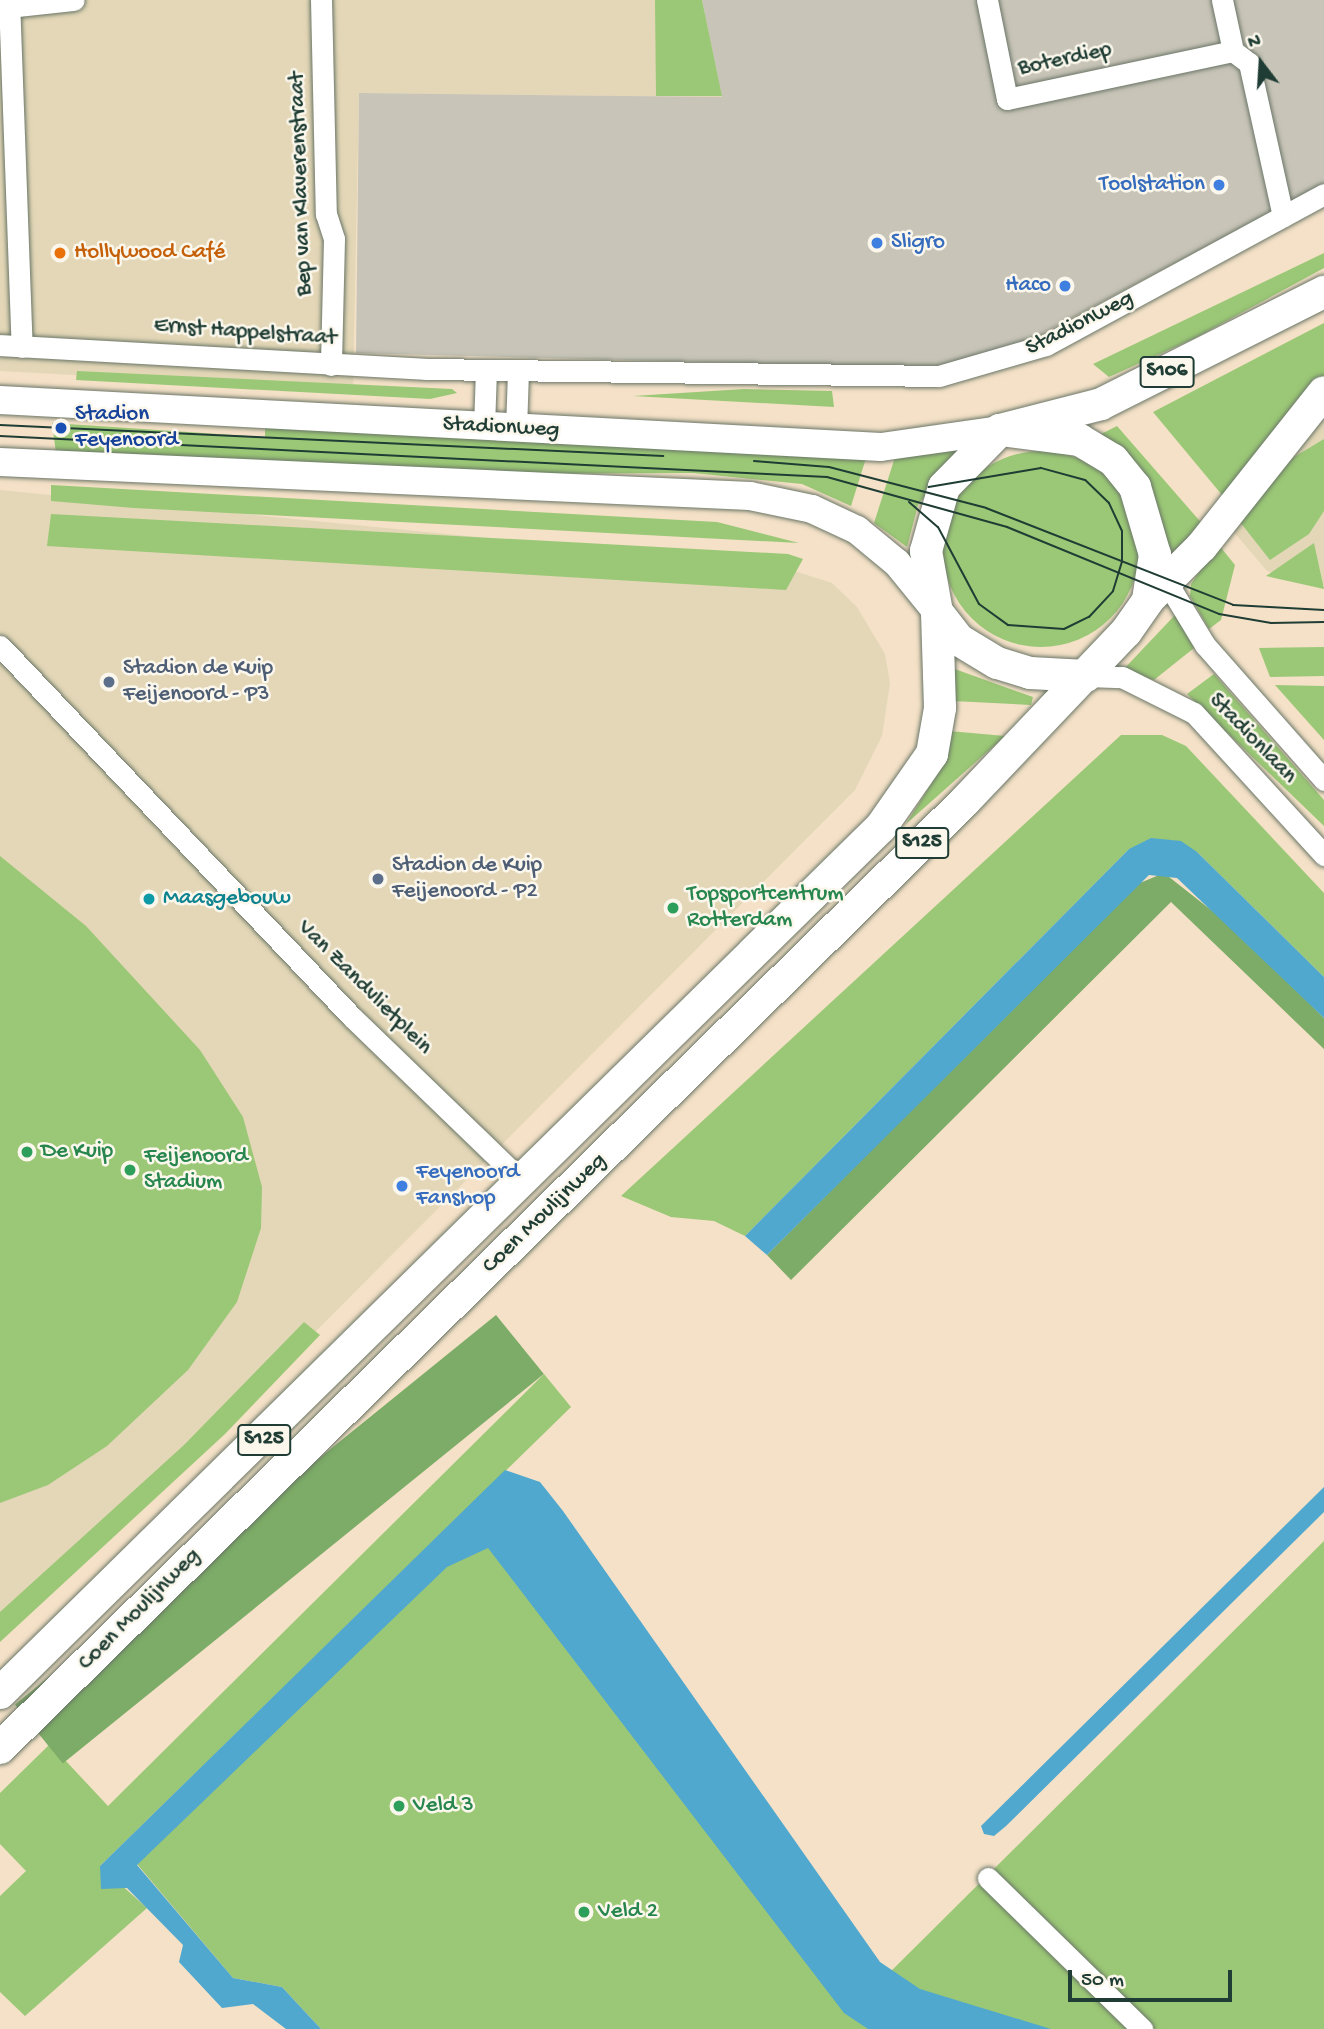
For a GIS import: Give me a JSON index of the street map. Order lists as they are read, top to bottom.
{
  "streets": {
    "main road": [
      "Stadionweg",
      "S106",
      "S125",
      "Coen Moulijnweg"
    ],
    "street": [
      "Boterdiep",
      "Bep van Klaverenstraat",
      "Ernst Happelstraat",
      "Stadionlaan",
      "Van Zandvlietplein"
    ]
  },
  "crossings": [
    ["Bep van Klaverenstraat", "Ernst Happelstraat"],
    ["Stadionweg", "Ernst Happelstraat"],
    ["Stadionweg", "Stadionlaan"],
    ["Stadionweg", "Coen Moulijnweg"],
    ["Stadionlaan", "Coen Moulijnweg"],
    ["Van Zandvlietplein", "Coen Moulijnweg"]
  ],
  "places": [
    "Toolstation",
    "Sligro",
    "Hollywood Café",
    "Haco",
    "Stadion Feyenoord",
    "Stadion de Kuip Feijenoord - P3",
    "Stadion de Kuip Feijenoord - P2",
    "Maasgebouw",
    "Topsportcentrum Rotterdam",
    "De Kuip",
    "Feijenoord Stadium",
    "Feyenoord Fanshop",
    "Veld 3",
    "Veld 2"
  ],
  "scale_bar": "50 m",
  "north": "top"
}
